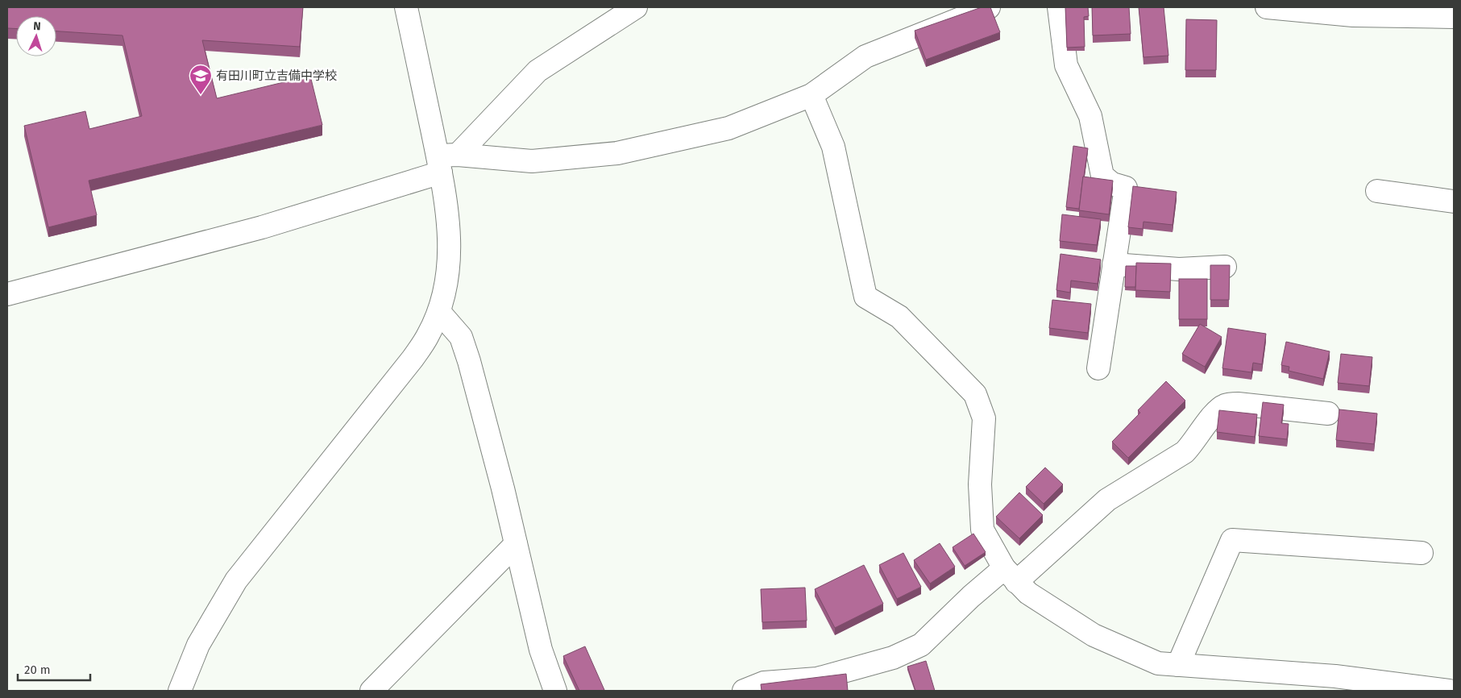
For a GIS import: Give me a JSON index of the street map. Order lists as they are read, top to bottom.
{
  "places": {
    "school or university": ["有田川町立吉備中学校"]
  },
  "scale_bar": "20 m",
  "north": "top"
}
